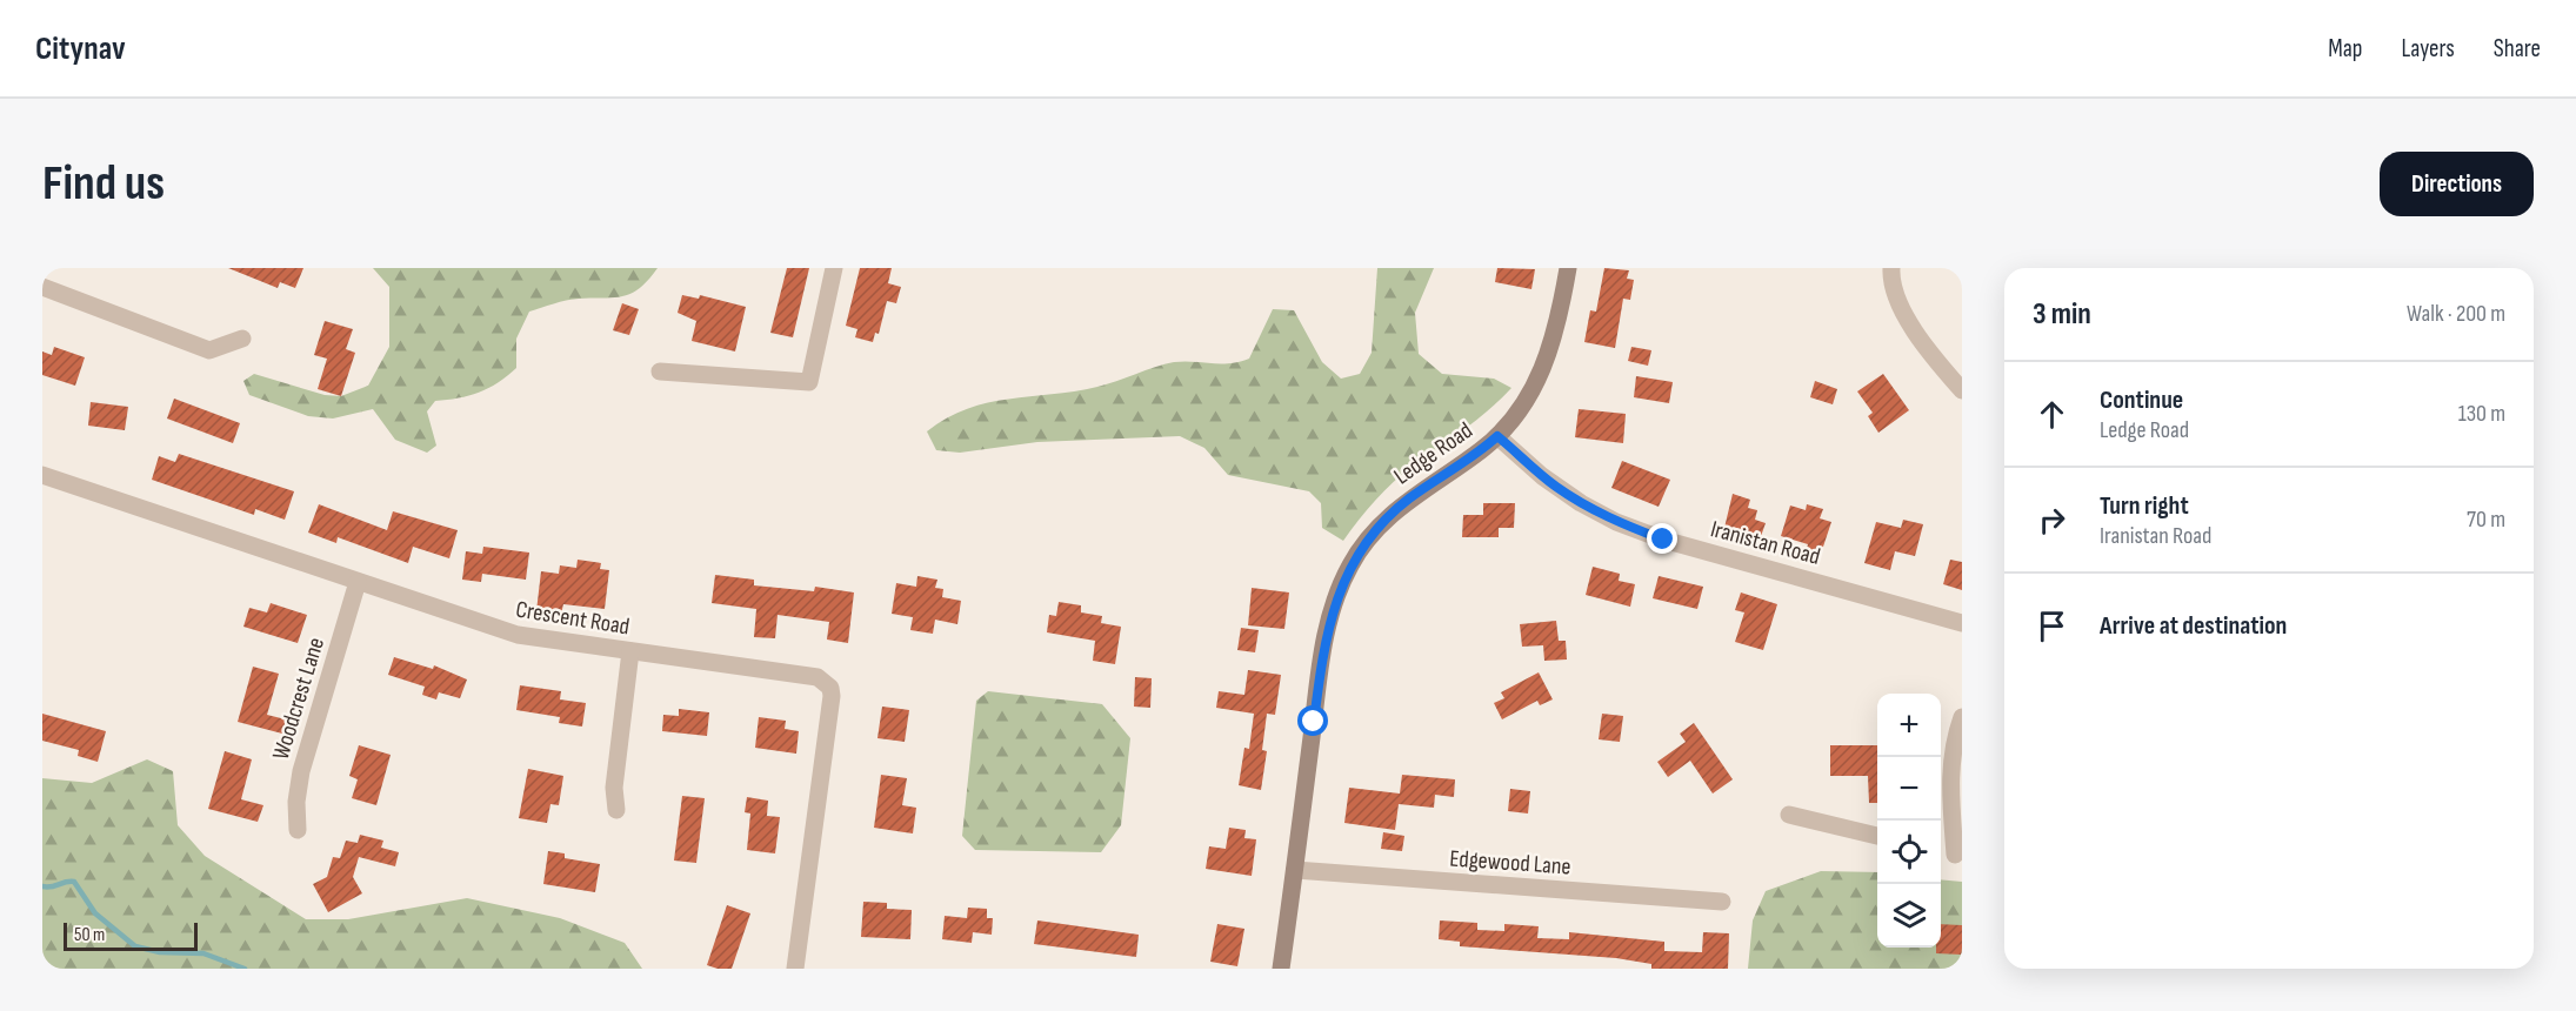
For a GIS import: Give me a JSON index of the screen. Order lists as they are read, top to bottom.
{
  "streets": {
    "street": [
      "Ledge Road",
      "Iranistan Road",
      "Crescent Road",
      "Woodcrest Lane",
      "Edgewood Lane"
    ]
  },
  "crossings": [
    ["Ledge Road", "Iranistan Road"],
    ["Ledge Road", "Edgewood Lane"],
    ["Crescent Road", "Woodcrest Lane"]
  ],
  "scale_bar": "50 m",
  "page": {
    "header": "Citynav",
    "nav": ["Map", "Layers", "Share"],
    "buttons": "Directions",
    "title": "Find us",
    "heading": ["3 min", "Walk · 200 m"],
    "list": [
      ["Continue", "Ledge Road", "130 m"],
      ["Turn right", "Iranistan Road", "70 m"],
      "Arrive at destination"
    ],
    "map_buttons": ["+", "−"],
    "scale": "50 m"
  }
}
